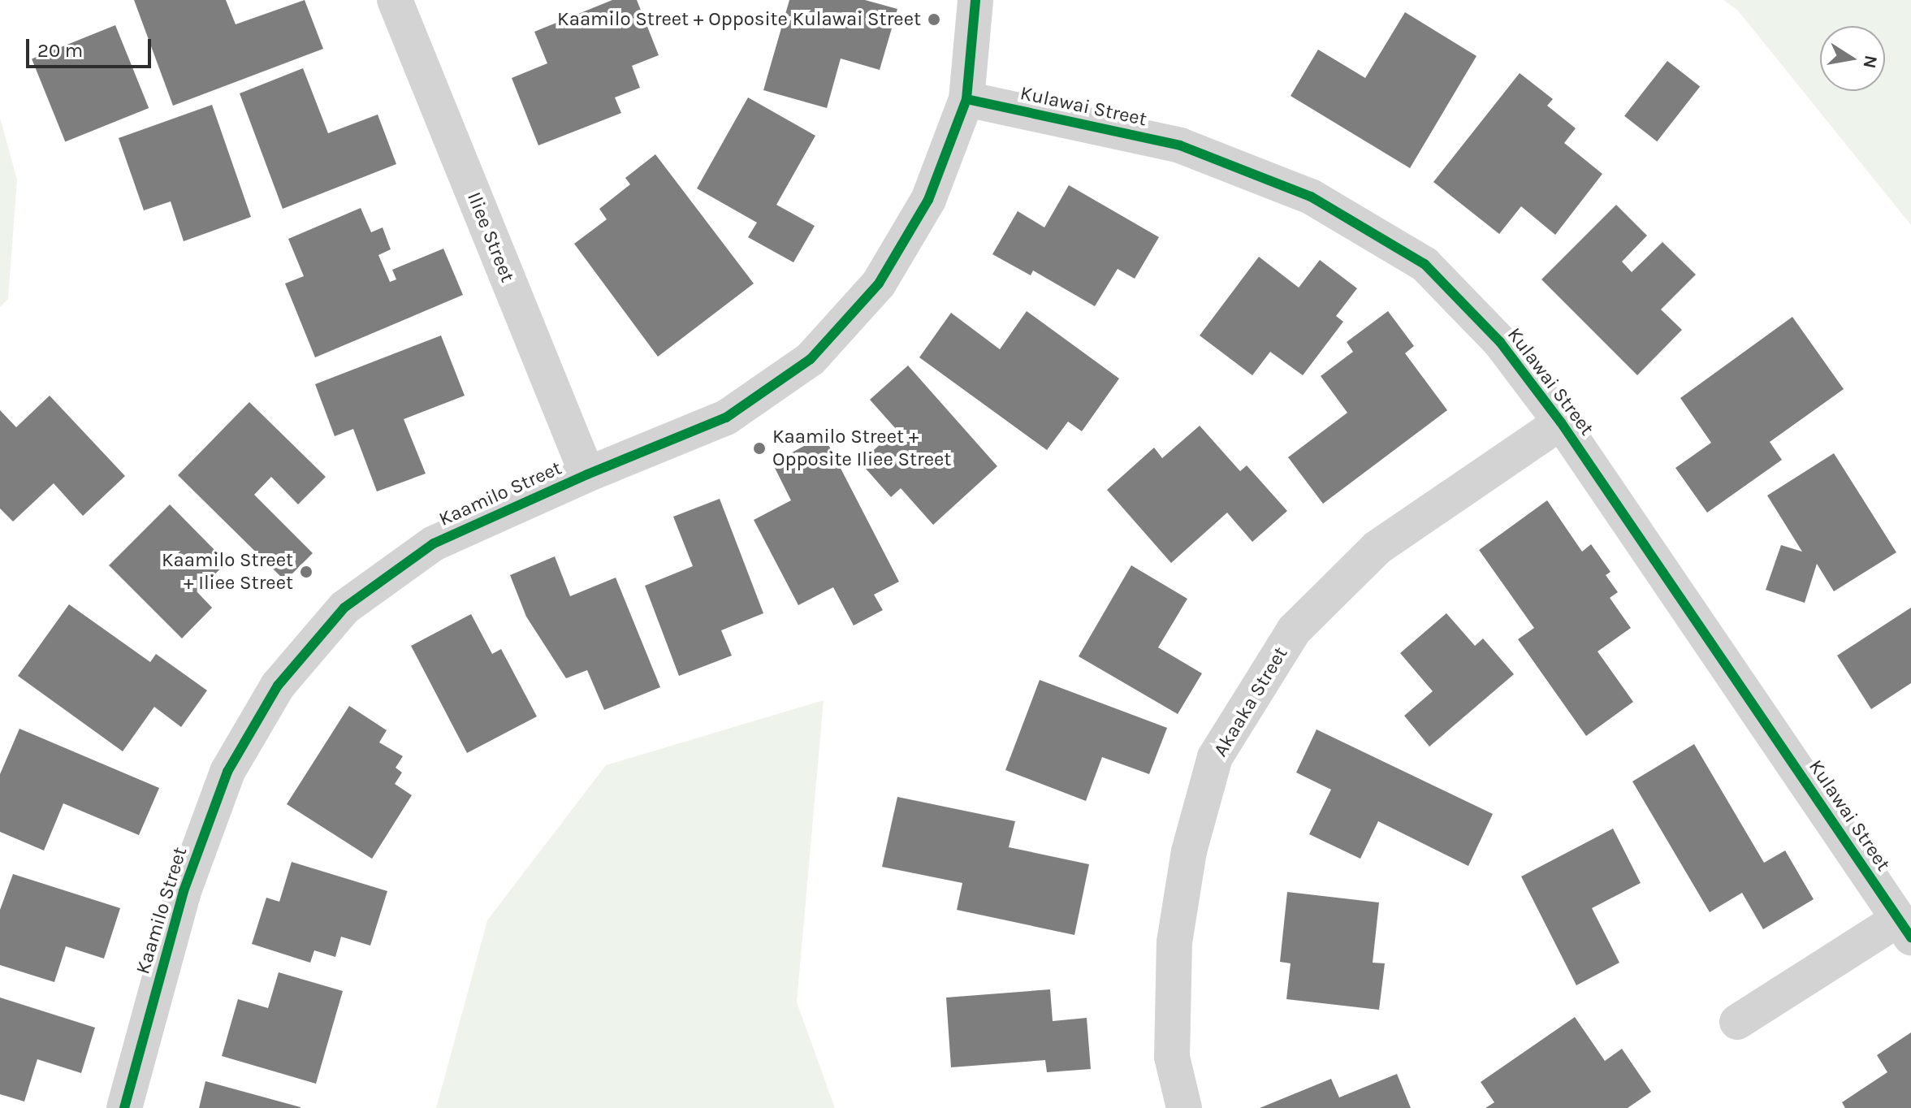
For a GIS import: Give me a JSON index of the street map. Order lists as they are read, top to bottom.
{
  "streets": {
    "street": [
      "Kulawai Street",
      "Iliee Street",
      "Kaamilo Street",
      "Akaaka Street"
    ]
  },
  "crossings": [
    ["Kulawai Street", "Kaamilo Street"],
    ["Kulawai Street", "Akaaka Street"],
    ["Iliee Street", "Kaamilo Street"]
  ],
  "places": ["Kaamilo Street + Opposite Kulawai Street", "Kaamilo Street + Opposite Iliee Street", "Kaamilo Street + Iliee Street"],
  "scale_bar": "20 m",
  "north": "right"
}
